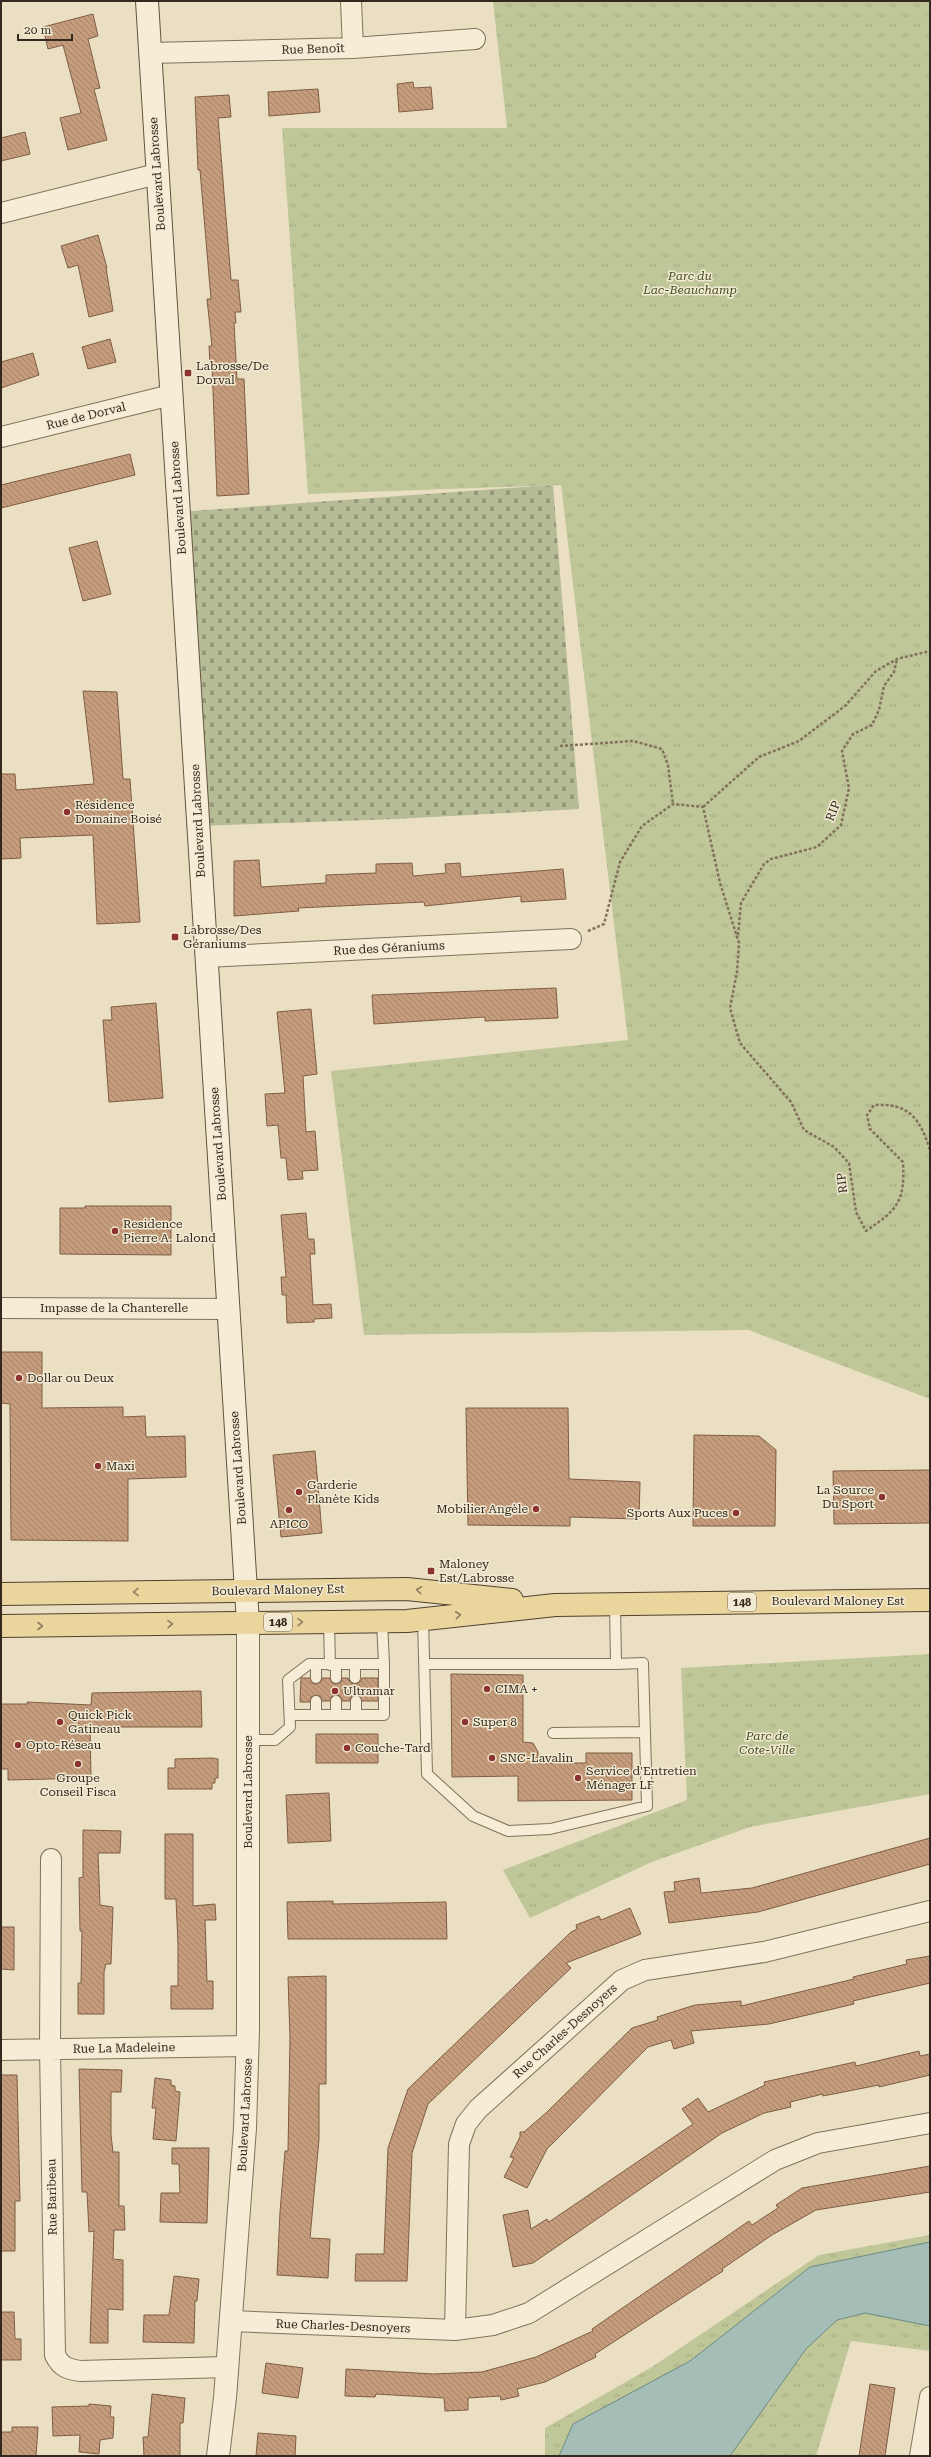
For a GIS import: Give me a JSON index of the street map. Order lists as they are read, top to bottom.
{
  "streets": {
    "main road": ["Boulevard Labrosse", "Boulevard Maloney Est", "148"],
    "street": [
      "Rue Benoît",
      "Rue de Dorval",
      "Rue des Géraniums",
      "Impasse de la Chanterelle",
      "Rue Charles-Desnoyers",
      "Rue La Madeleine",
      "Rue Baribeau"
    ],
    "path": ["RIP"]
  },
  "crossings": [
    ["Rue Benoît", "Boulevard Labrosse"],
    ["Boulevard Labrosse", "Rue de Dorval"],
    ["Boulevard Labrosse", "Rue des Géraniums"],
    ["Boulevard Labrosse", "Impasse de la Chanterelle"],
    ["Boulevard Labrosse", "Boulevard Maloney Est"],
    ["Boulevard Labrosse", "Rue Charles-Desnoyers"],
    ["Boulevard Labrosse", "Rue La Madeleine"],
    ["Boulevard Labrosse", "Rue Baribeau"],
    ["Rue La Madeleine", "Rue Baribeau"]
  ],
  "parks": ["Parc du Lac-Beauchamp", "Parc de Cote-Ville"],
  "places": {
    "transit": ["Labrosse/De Dorval", "Labrosse/Des Géraniums", "Maloney Est/Labrosse"],
    "other": [
      "Résidence Domaine Boisé",
      "Residence Pierre A. Lalond",
      "Dollar ou Deux",
      "Maxi",
      "Garderie Planète Kids",
      "La Source Du Sport",
      "Mobilier Angèle",
      "APICO",
      "Sports Aux Puces",
      "CIMA +",
      "Ultramar",
      "Quick Pick Gatineau",
      "Super 8",
      "Opto-Réseau",
      "Couche-Tard",
      "SNC-Lavalin",
      "Groupe Conseil Fisca",
      "Service d'Entretien Ménager LF"
    ]
  },
  "scale_bar": "20 m"
}
